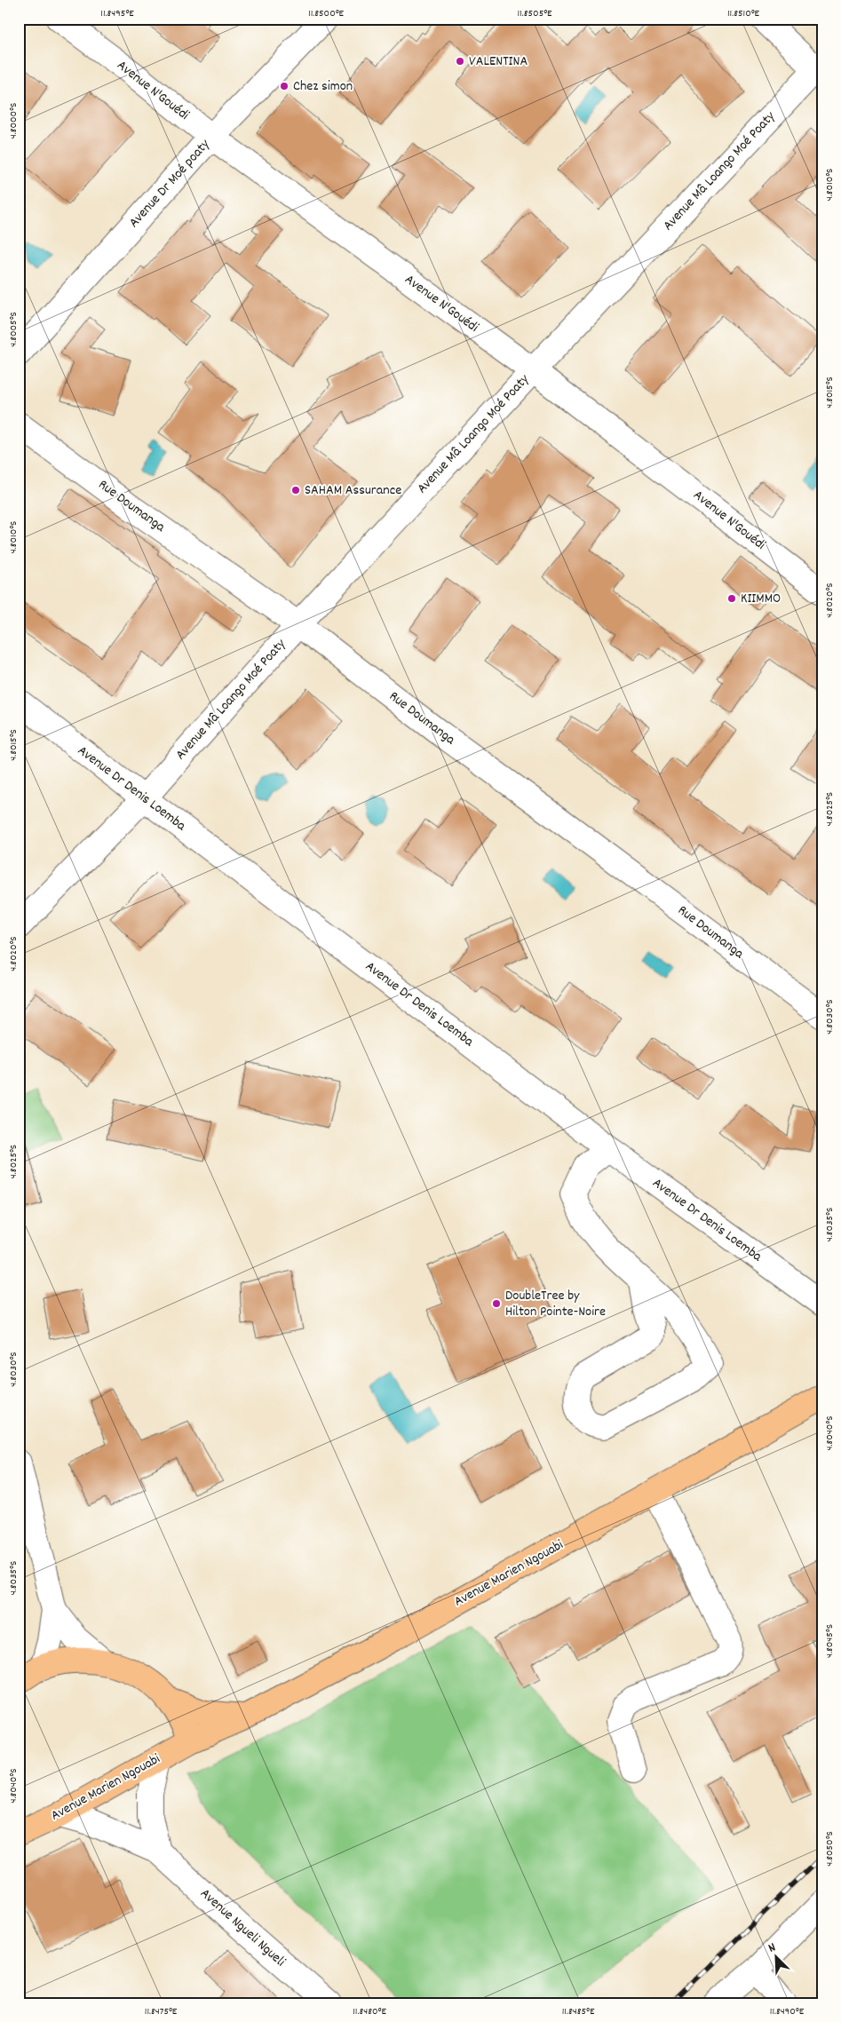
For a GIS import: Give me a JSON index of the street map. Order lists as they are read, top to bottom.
{
  "streets": {
    "main road": ["Avenue Marien Ngouabi"],
    "street": [
      "Avenue N'Gouédi",
      "Avenue Mâ Loango Moé Poaty",
      "Avenue Dr Moé poaty",
      "Rue Doumanga",
      "Avenue Dr Denis Loemba",
      "Avenue Ngueli Ngueli"
    ]
  },
  "crossings": [
    ["Avenue N'Gouédi", "Avenue Mâ Loango Moé Poaty"],
    ["Avenue N'Gouédi", "Avenue Dr Moé poaty"],
    ["Avenue Mâ Loango Moé Poaty", "Rue Doumanga"],
    ["Avenue Mâ Loango Moé Poaty", "Avenue Dr Denis Loemba"]
  ],
  "places": [
    "VALENTINA",
    "Chez simon",
    "SAHAM Assurance",
    "KIIMMO",
    "DoubleTree by Hilton Pointe-Noire"
  ],
  "north": "top left",
  "coordinates": [
    "11.8495°E",
    "11.8500°E",
    "11.8505°E",
    "11.8510°E",
    "4.8000°S",
    "4.8010°S",
    "4.8005°S",
    "4.8015°S",
    "4.8020°S",
    "4.8025°S",
    "4.8030°S",
    "4.8035°S",
    "4.8040°S",
    "4.8045°S",
    "4.8050°S",
    "11.8475°E",
    "11.8480°E",
    "11.8485°E",
    "11.8490°E"
  ]
}
